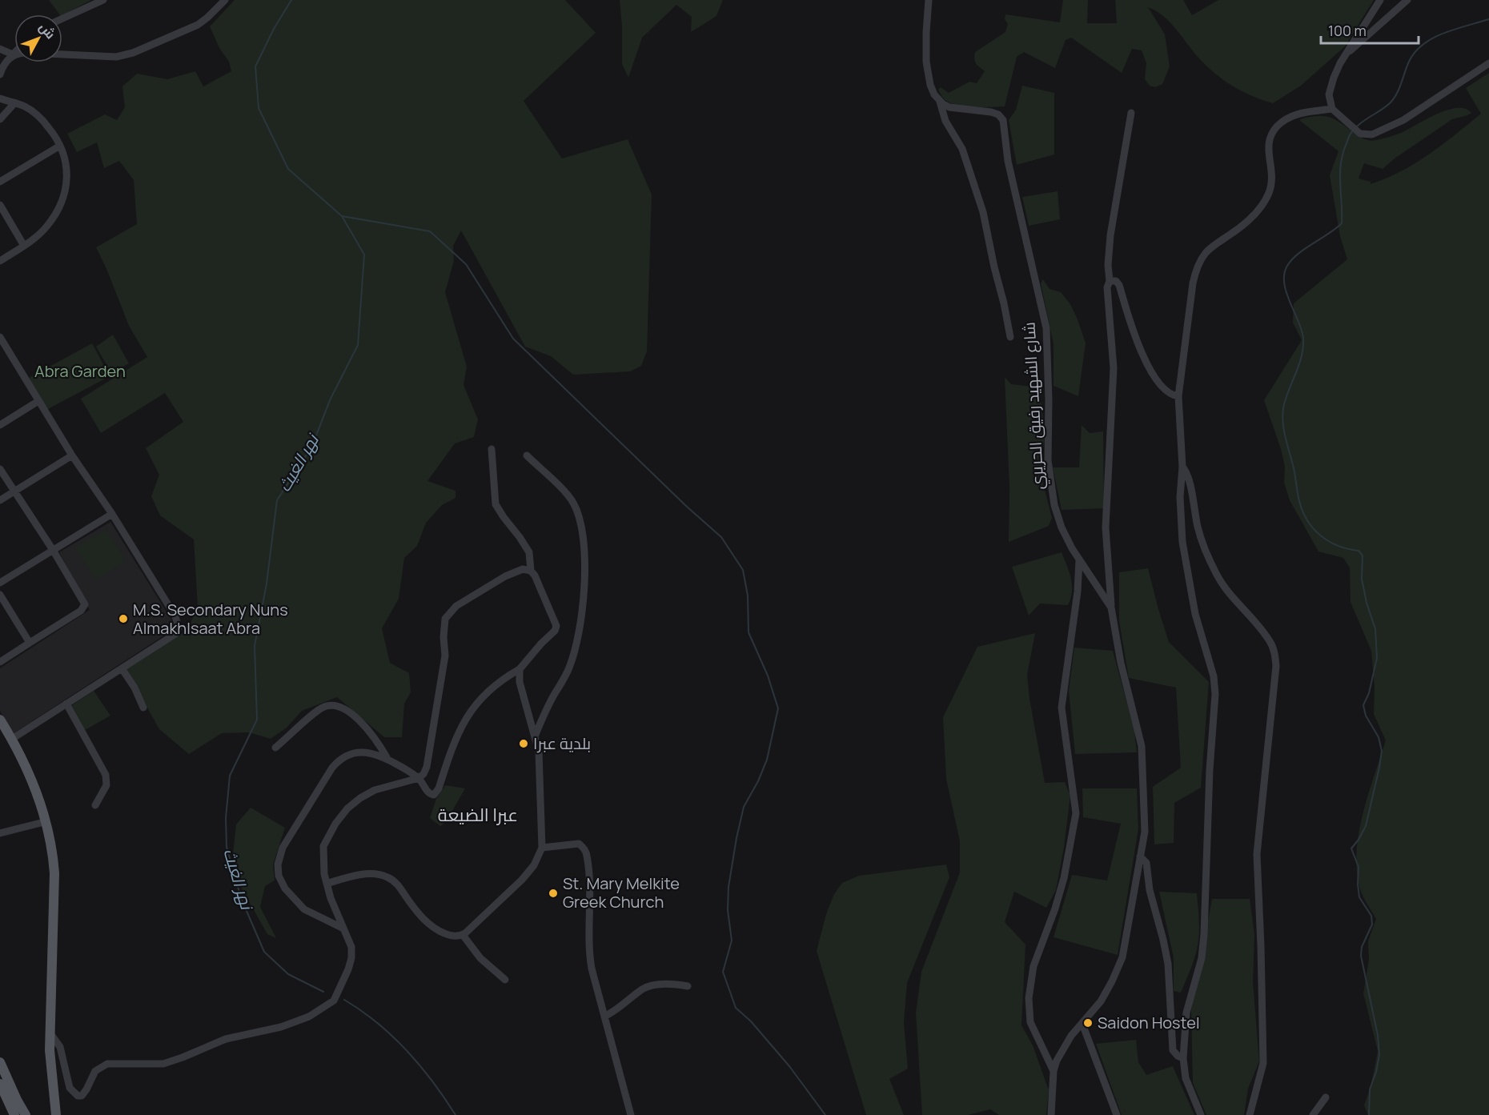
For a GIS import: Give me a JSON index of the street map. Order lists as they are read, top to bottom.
{
  "streets": {
    "street": ["شارع الشهيد رفيق الحريري"]
  },
  "districts": ["عبرا الضيعة"],
  "water": ["نهر الغيث"],
  "parks": ["Abra Garden"],
  "places": [
    "M.S. Secondary Nuns Almakhlsaat Abra",
    "بلدية عبرا",
    "St. Mary Melkite Greek Church",
    "Saidon Hostel"
  ],
  "scale_bar": "100 m",
  "north": "top right"
}
